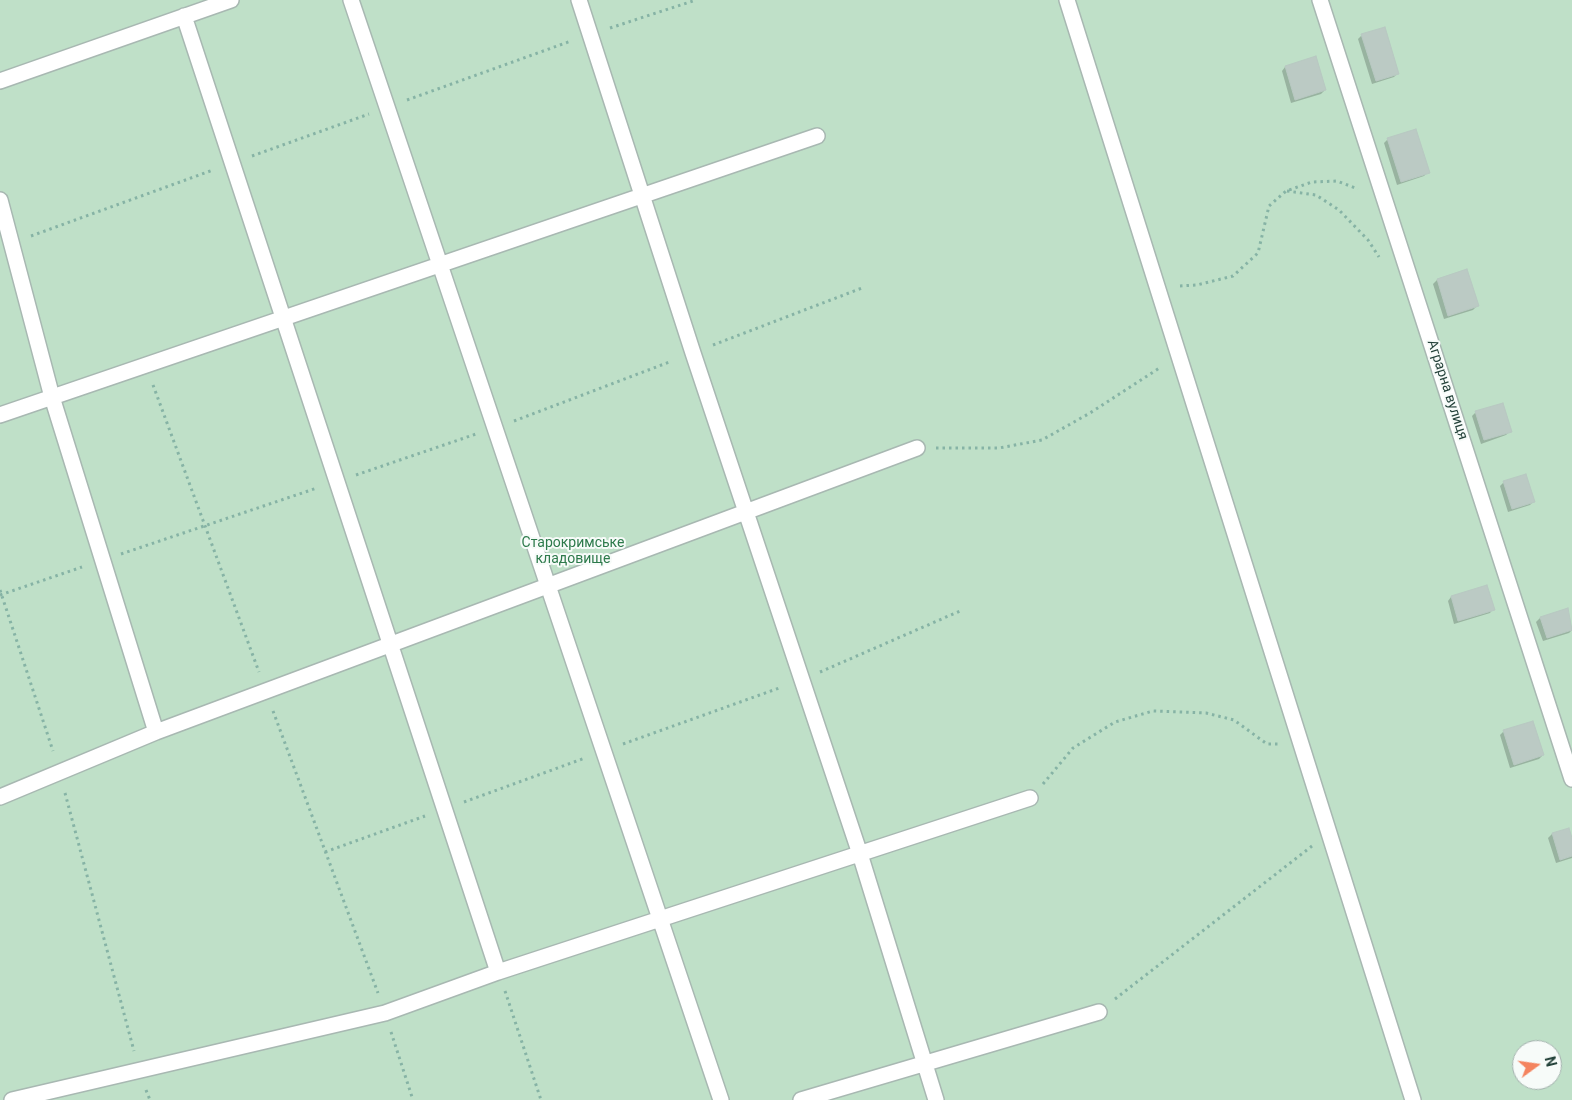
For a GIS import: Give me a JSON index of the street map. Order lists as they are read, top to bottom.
{
  "streets": {
    "lane": ["Аграрна вулиця"]
  },
  "parks": ["Старокримське кладовище"],
  "north": "right"
}
